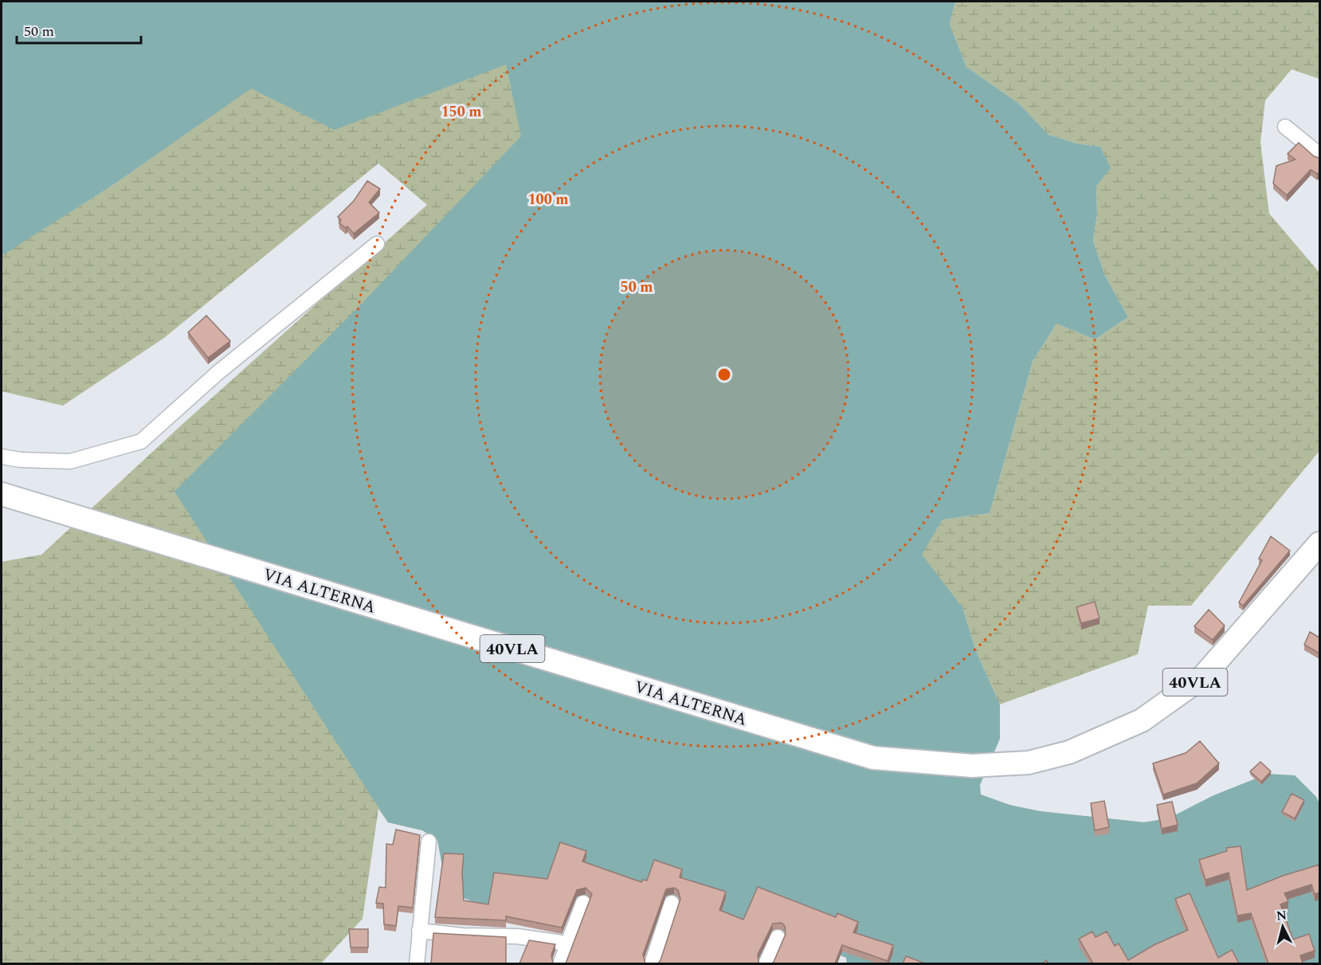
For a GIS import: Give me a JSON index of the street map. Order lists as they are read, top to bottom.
{
  "streets": {
    "main road": ["VIA ALTERNA", "40VLA"]
  },
  "scale_bar": "50 m",
  "north": "top",
  "rings": ["150 m", "100 m", "50 m"]
}
